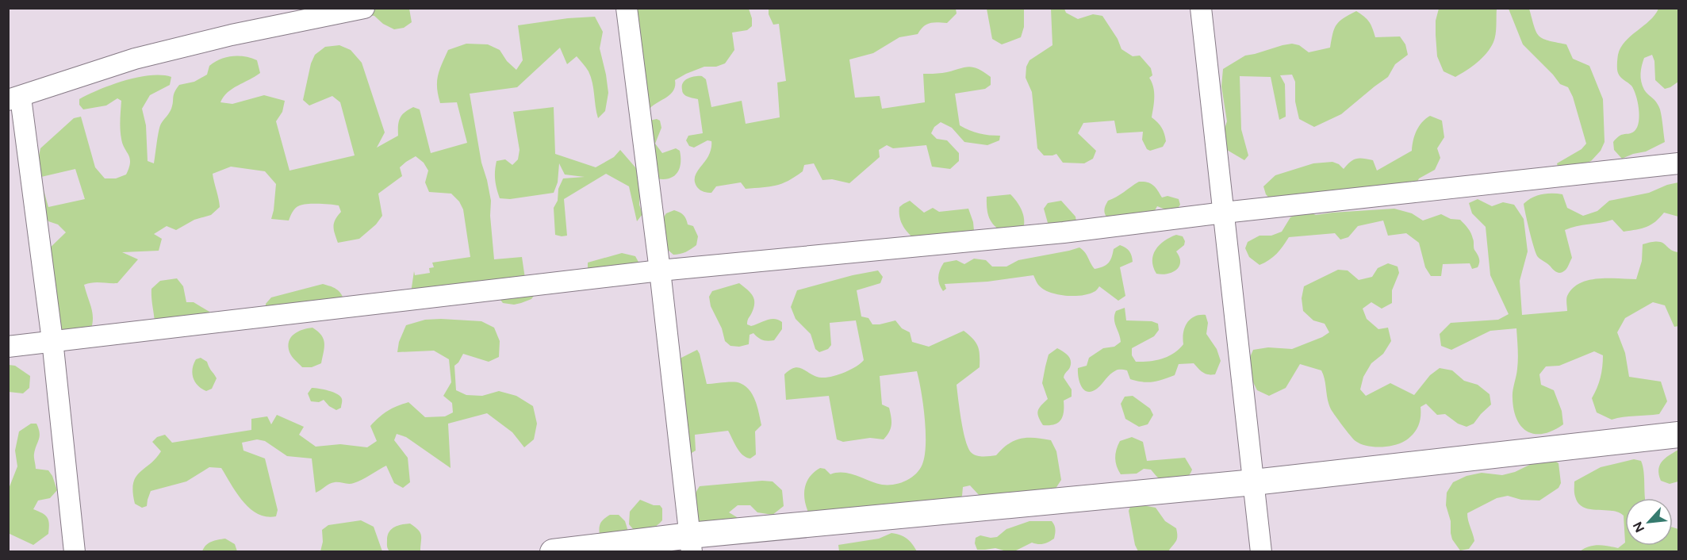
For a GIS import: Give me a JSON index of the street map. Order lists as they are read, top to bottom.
{
  "north": "bottom left"
}
